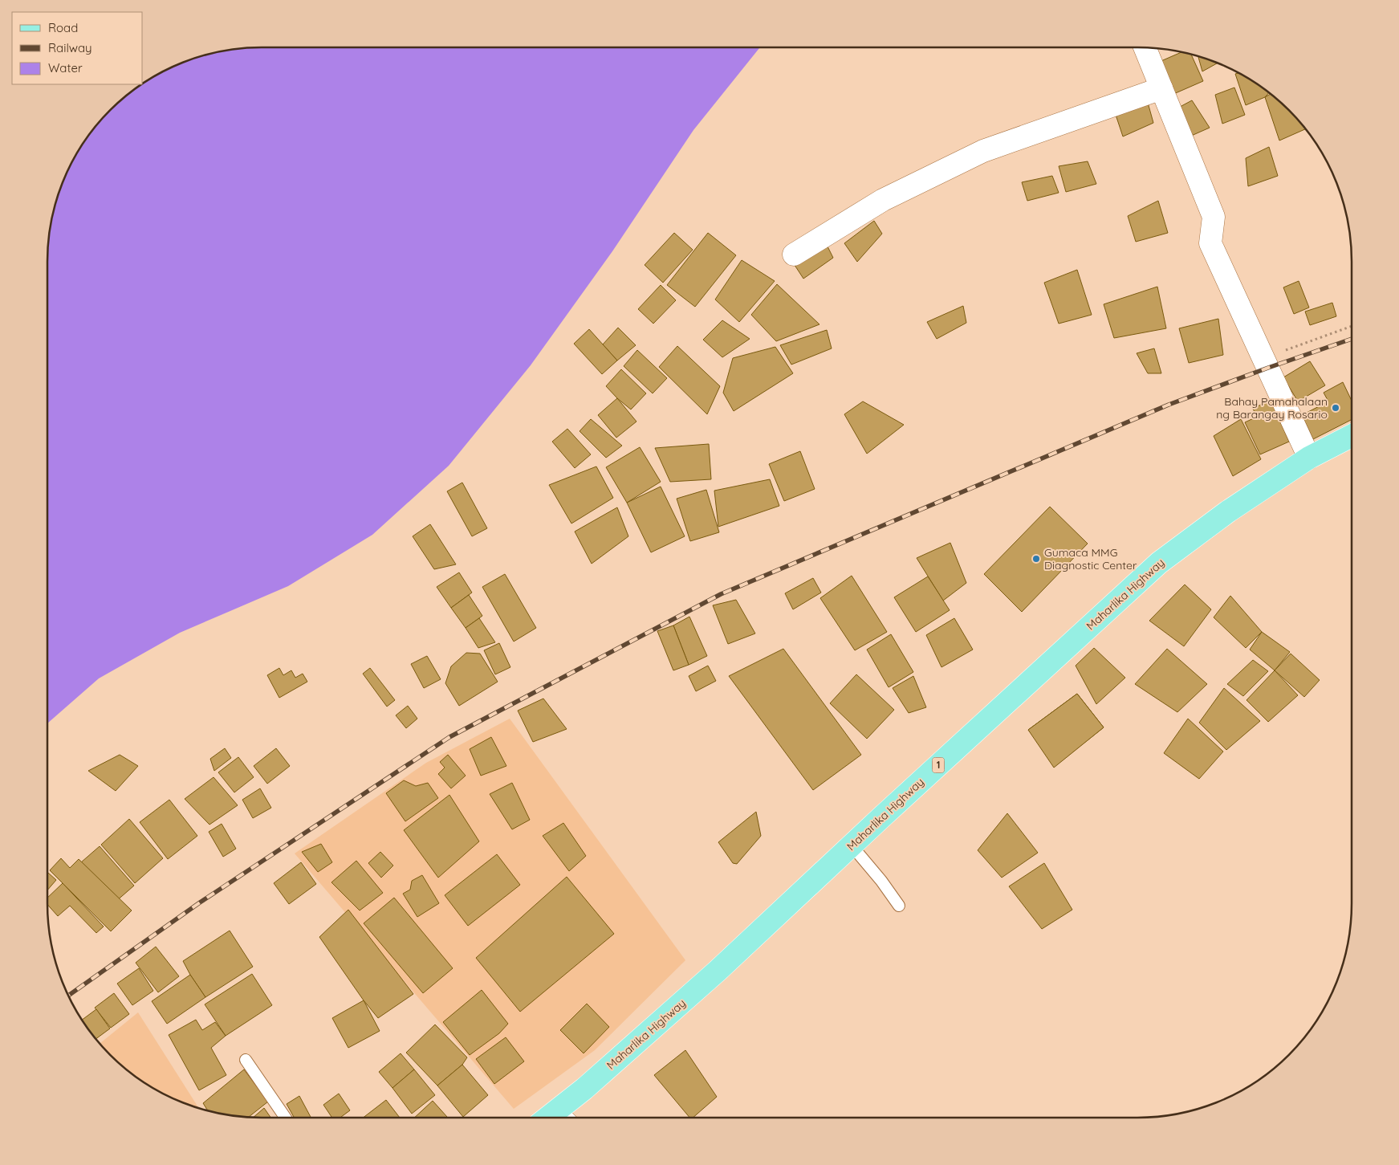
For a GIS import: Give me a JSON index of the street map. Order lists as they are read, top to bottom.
{
  "streets": {
    "main road": ["Maharlika Highway", "1"]
  },
  "places": ["Bahay Pamahalaan ng Barangay Rosario", "Gumaca MMG Diagnostic Center"],
  "legend": ["Road", "Railway", "Water"]
}
